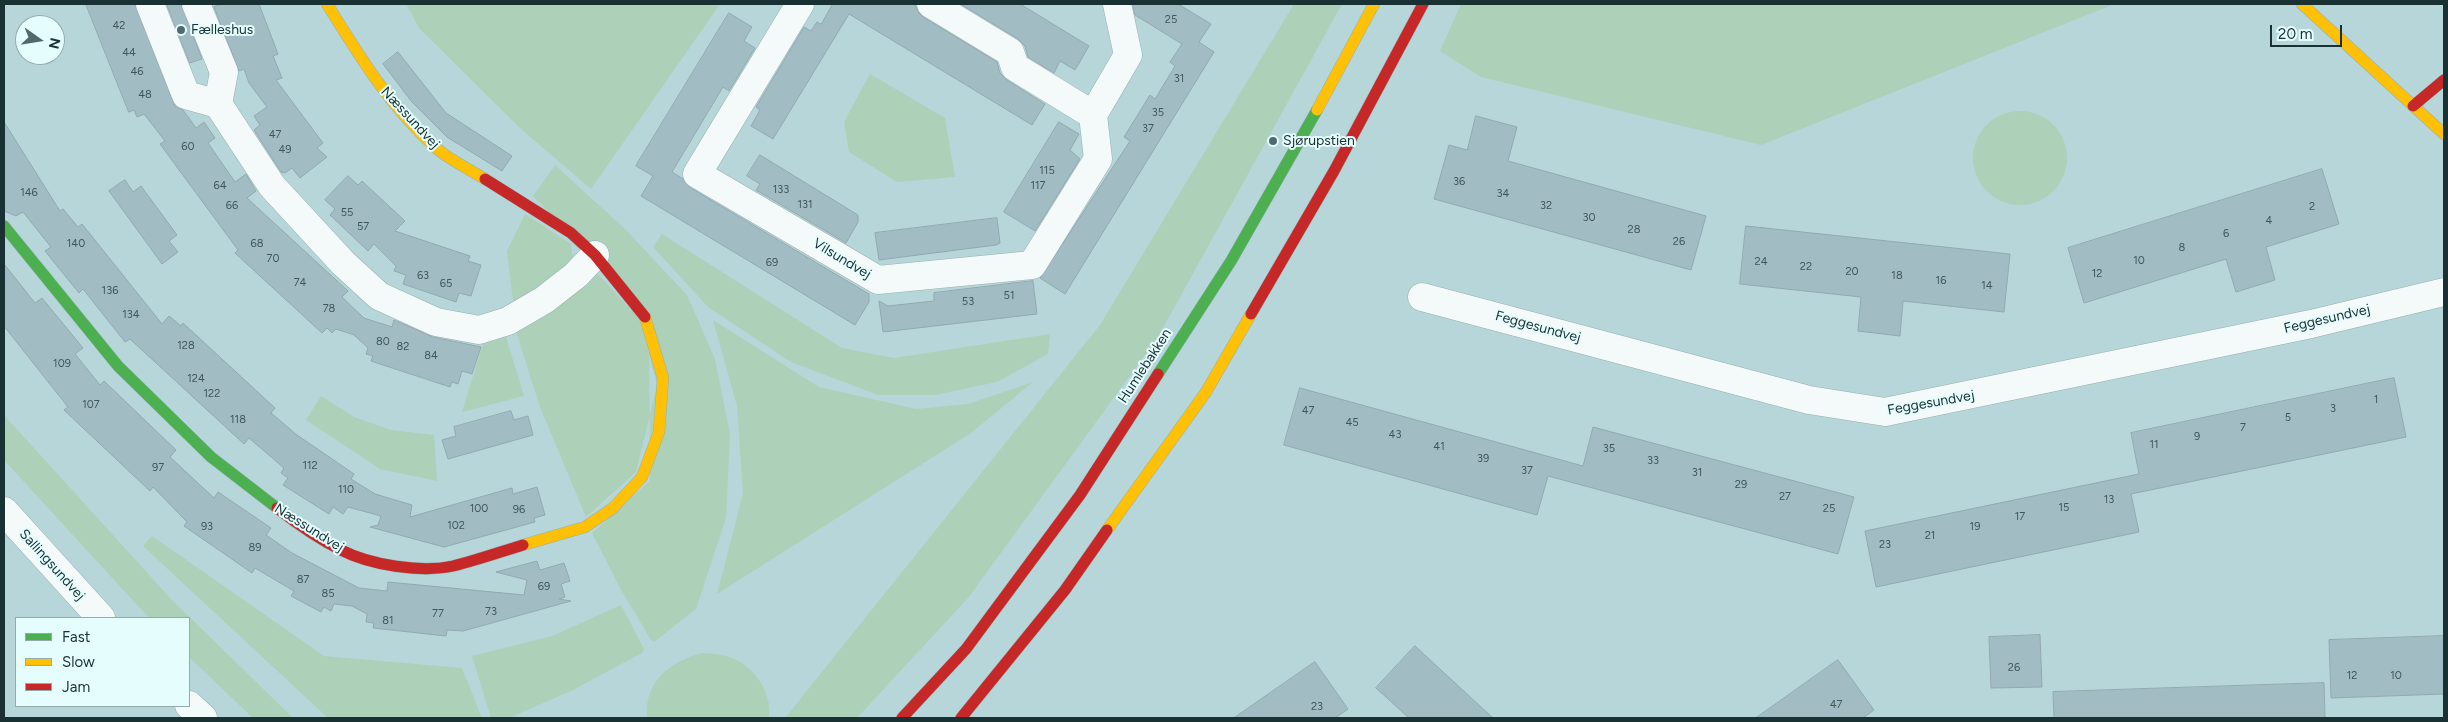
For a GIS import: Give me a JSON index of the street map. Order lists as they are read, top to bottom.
{
  "streets": {
    "street": [
      "Næssundvej",
      "Vilsundvej",
      "Feggesundvej",
      "Humlebakken",
      "Sallingsundvej"
    ]
  },
  "places": ["Fælleshus", "Sjørupstien"],
  "house_numbers": [
    "25",
    "42",
    "44",
    "46",
    "31",
    "48",
    "35",
    "37",
    "47",
    "60",
    "49",
    "115",
    "36",
    "64",
    "117",
    "133",
    "146",
    "34",
    "131",
    "66",
    "32",
    "2",
    "55",
    "30",
    "4",
    "57",
    "28",
    "6",
    "26",
    "140",
    "68",
    "8",
    "70",
    "10",
    "24",
    "69",
    "22",
    "20",
    "12",
    "63",
    "18",
    "16",
    "74",
    "65",
    "14",
    "136",
    "51",
    "53",
    "78",
    "134",
    "80",
    "128",
    "82",
    "84",
    "109",
    "124",
    "122",
    "1",
    "107",
    "3",
    "47",
    "5",
    "118",
    "45",
    "7",
    "43",
    "9",
    "11",
    "41",
    "35",
    "39",
    "33",
    "112",
    "97",
    "37",
    "31",
    "29",
    "110",
    "27",
    "13",
    "15",
    "100",
    "25",
    "96",
    "17",
    "102",
    "93",
    "19",
    "21",
    "23",
    "89",
    "87",
    "69",
    "85",
    "73",
    "77",
    "81",
    "26",
    "12",
    "10",
    "47",
    "23"
  ],
  "legend": ["Fast", "Slow", "Jam"],
  "scale_bar": "20 m",
  "north": "right"
}
